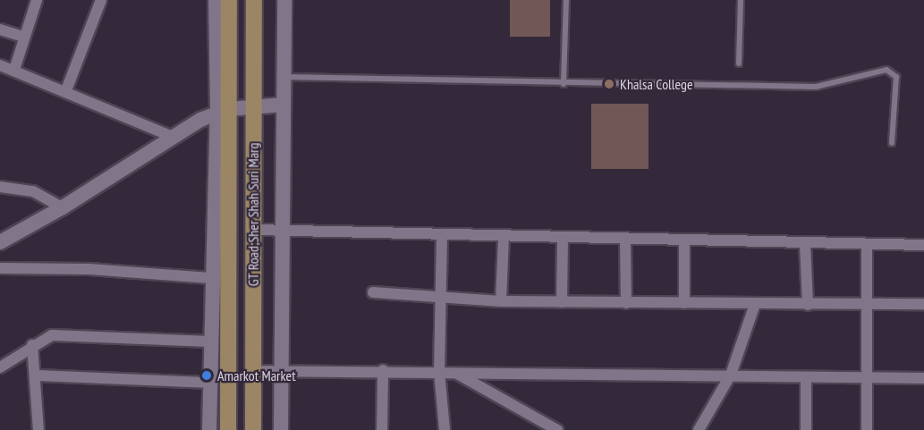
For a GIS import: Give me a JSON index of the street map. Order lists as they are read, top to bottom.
{
  "streets": {
    "main road": ["GT Road;Sher Shah Suri Marg"]
  },
  "places": ["Khalsa College", "Amarkot Market"]
}
